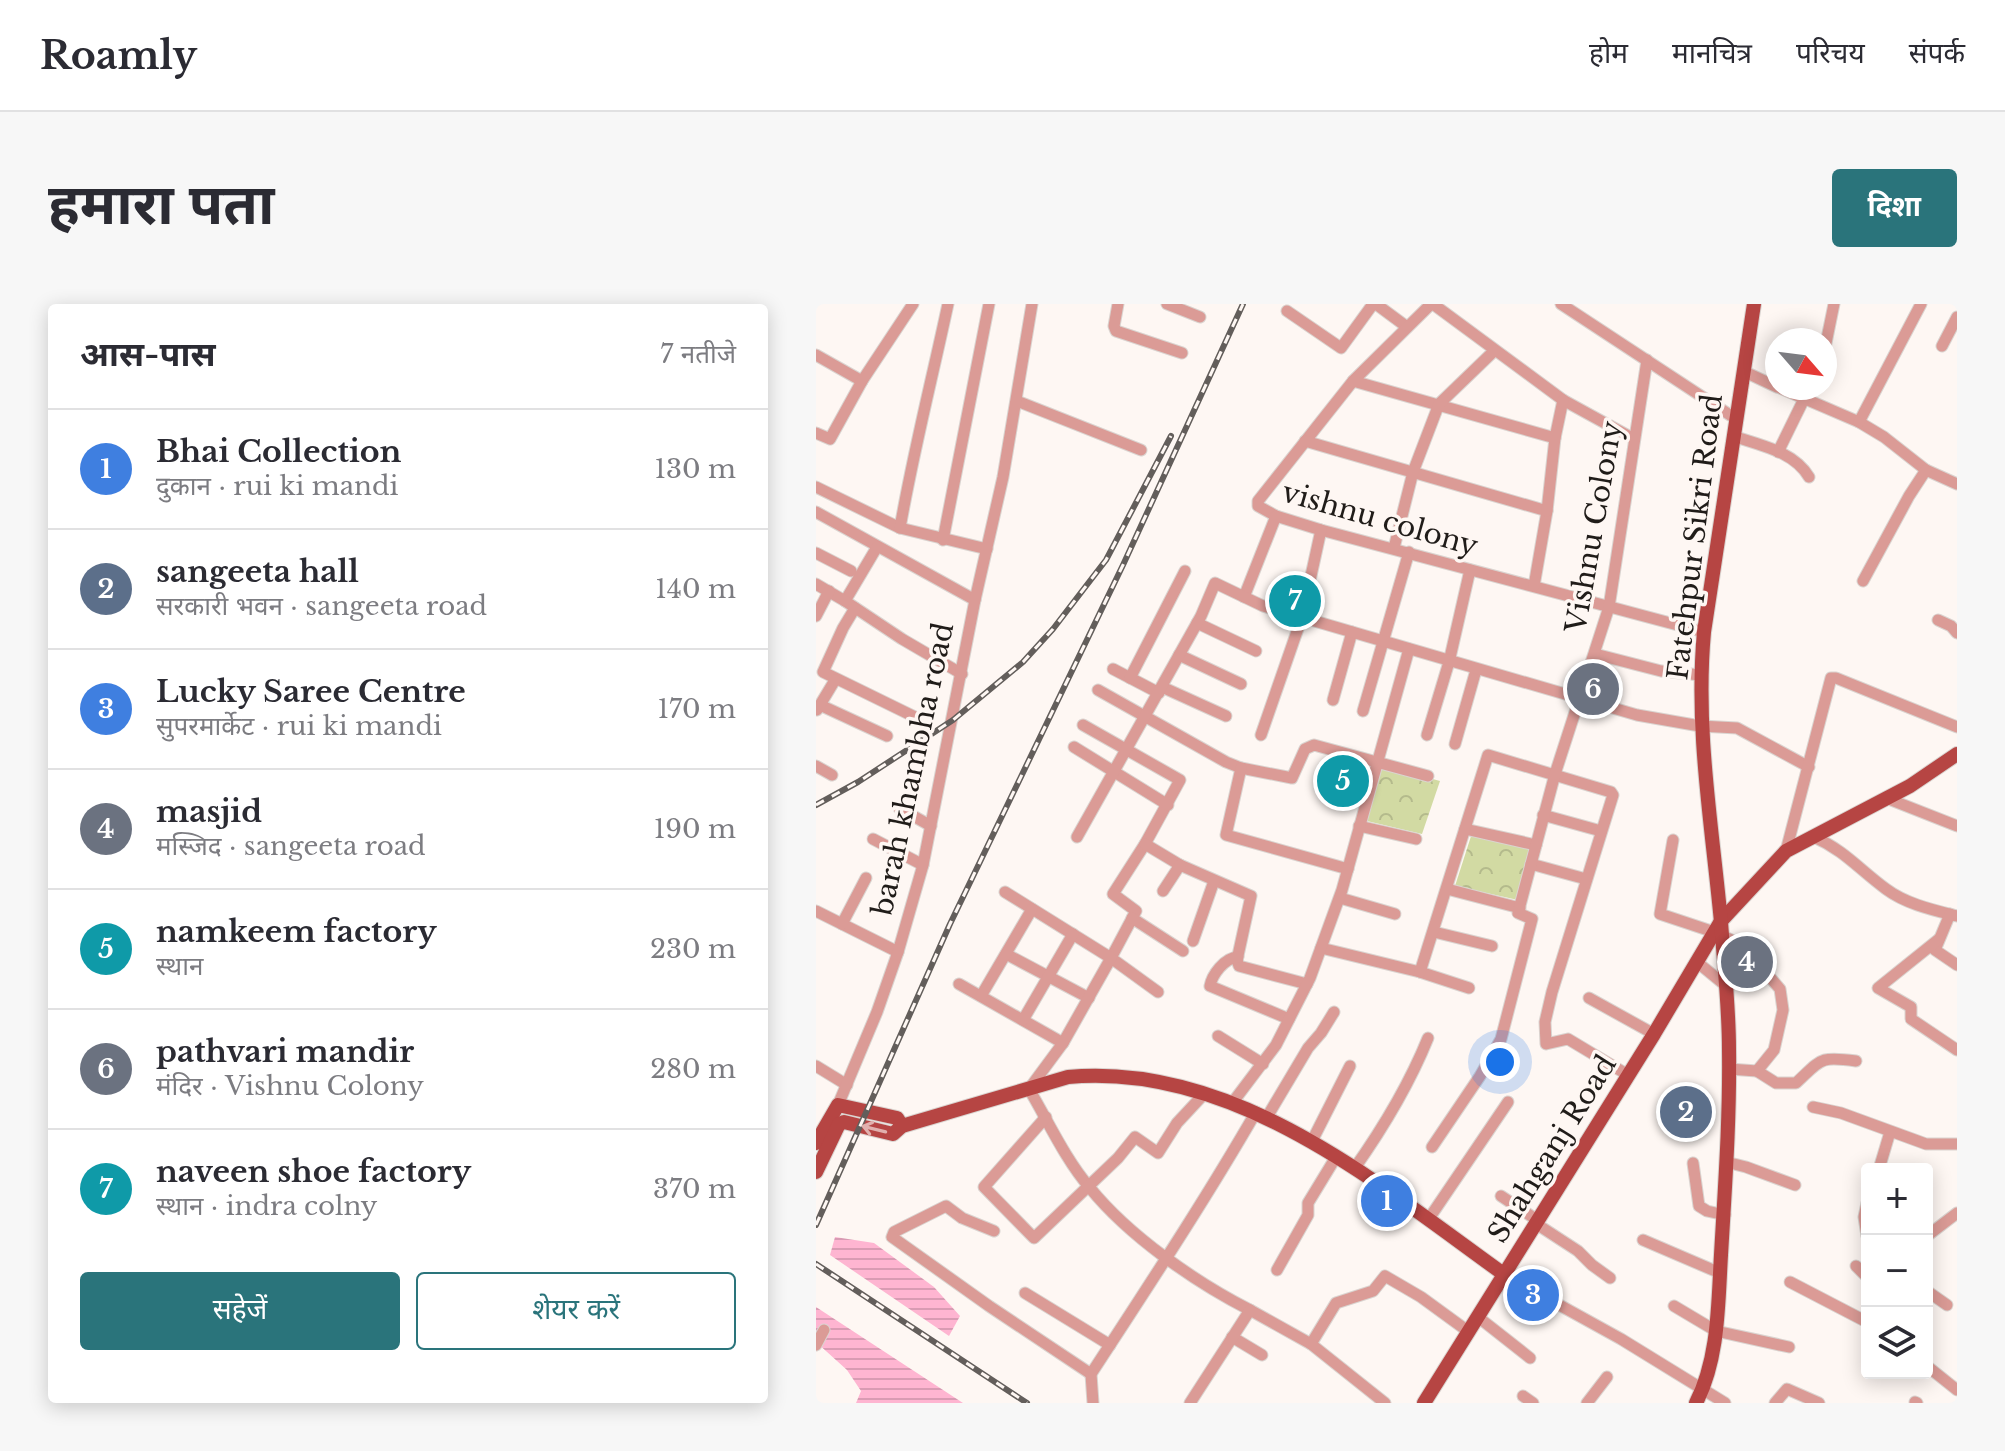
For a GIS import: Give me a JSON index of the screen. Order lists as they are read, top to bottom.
{
  "streets": {
    "main road": ["Fatehpur Sikri Road", "Shahganj Road"],
    "street": ["vishnu colony", "Vishnu Colony", "barah khambha road"]
  },
  "crossings": [
    ["vishnu colony", "Vishnu Colony"],
    ["vishnu colony", "Fatehpur Sikri Road"],
    ["Fatehpur Sikri Road", "Shahganj Road"]
  ],
  "north": "bottom right",
  "page": {
    "header": "Roamly",
    "nav": [
      "होम",
      "मानचित्र",
      "परिचय",
      "संपर्क"
    ],
    "buttons": [
      "दिशा",
      ["सहेजें", "शेयर करें"]
    ],
    "title": "हमारा पता",
    "heading": ["आस-पास", "7 नतीजे"],
    "list": [
      {
        "mark": "1",
        "name": "Bhai Collection",
        "note": "दुकान · rui ki mandi",
        "value": "130 m"
      },
      {
        "mark": "2",
        "name": "sangeeta hall",
        "note": "सरकारी भवन · sangeeta road",
        "value": "140 m"
      },
      {
        "mark": "3",
        "name": "Lucky Saree Centre",
        "note": "सुपरमार्केट · rui ki mandi",
        "value": "170 m"
      },
      {
        "mark": "4",
        "name": "masjid",
        "note": "मस्जिद · sangeeta road",
        "value": "190 m"
      },
      {
        "mark": "5",
        "name": "namkeem factory",
        "note": "स्थान",
        "value": "230 m"
      },
      {
        "mark": "6",
        "name": "pathvari mandir",
        "note": "मंदिर · Vishnu Colony",
        "value": "280 m"
      },
      {
        "mark": "7",
        "name": "naveen shoe factory",
        "note": "स्थान · indra colny",
        "value": "370 m"
      }
    ],
    "pins": [
      "7",
      "6",
      "5",
      "4",
      "2",
      "1",
      "3"
    ],
    "map_buttons": ["+", "−"]
  }
}
